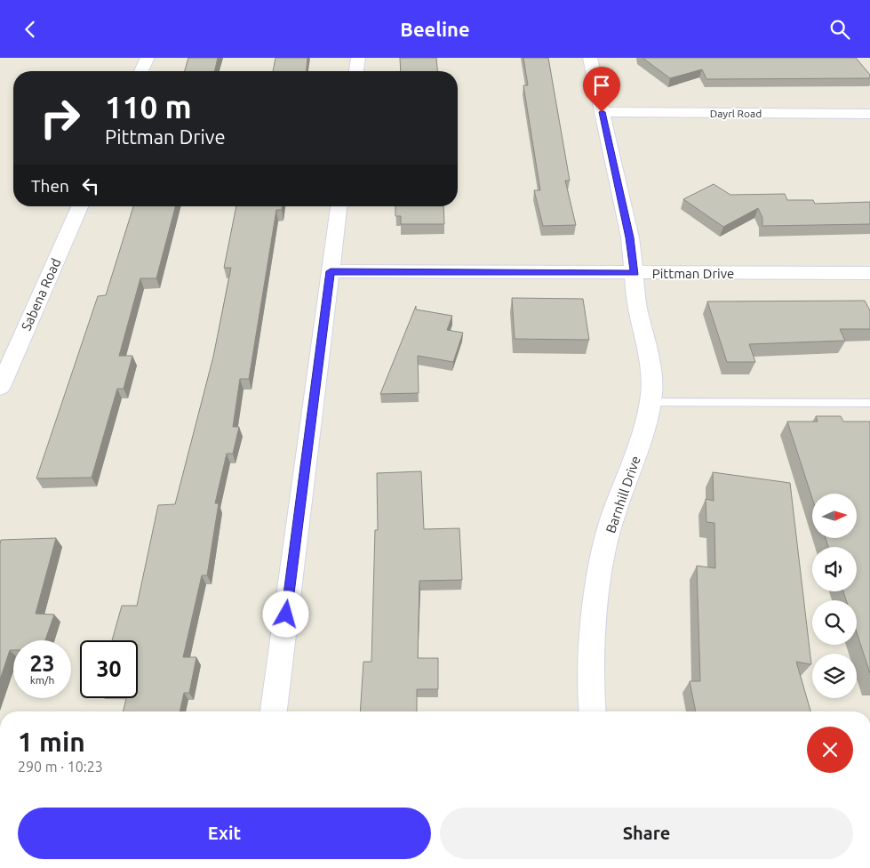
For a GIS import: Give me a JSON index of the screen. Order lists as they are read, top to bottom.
{
  "streets": {
    "street": [
      "Dayrl Road",
      "Pittman Drive",
      "Sabena Road",
      "Barnhill Drive"
    ]
  },
  "crossings": [
    ["Dayrl Road", "Barnhill Drive"],
    ["Pittman Drive", "Barnhill Drive"]
  ],
  "north": "right",
  "page": {
    "header": "Beeline",
    "turn": ["110 m", "Pittman Drive"],
    "then": "Then",
    "speed": "23 km/h",
    "limit": "30",
    "heading": ["1 min", "290 m · 10:23"],
    "buttons": ["Exit", "Share"]
  }
}
